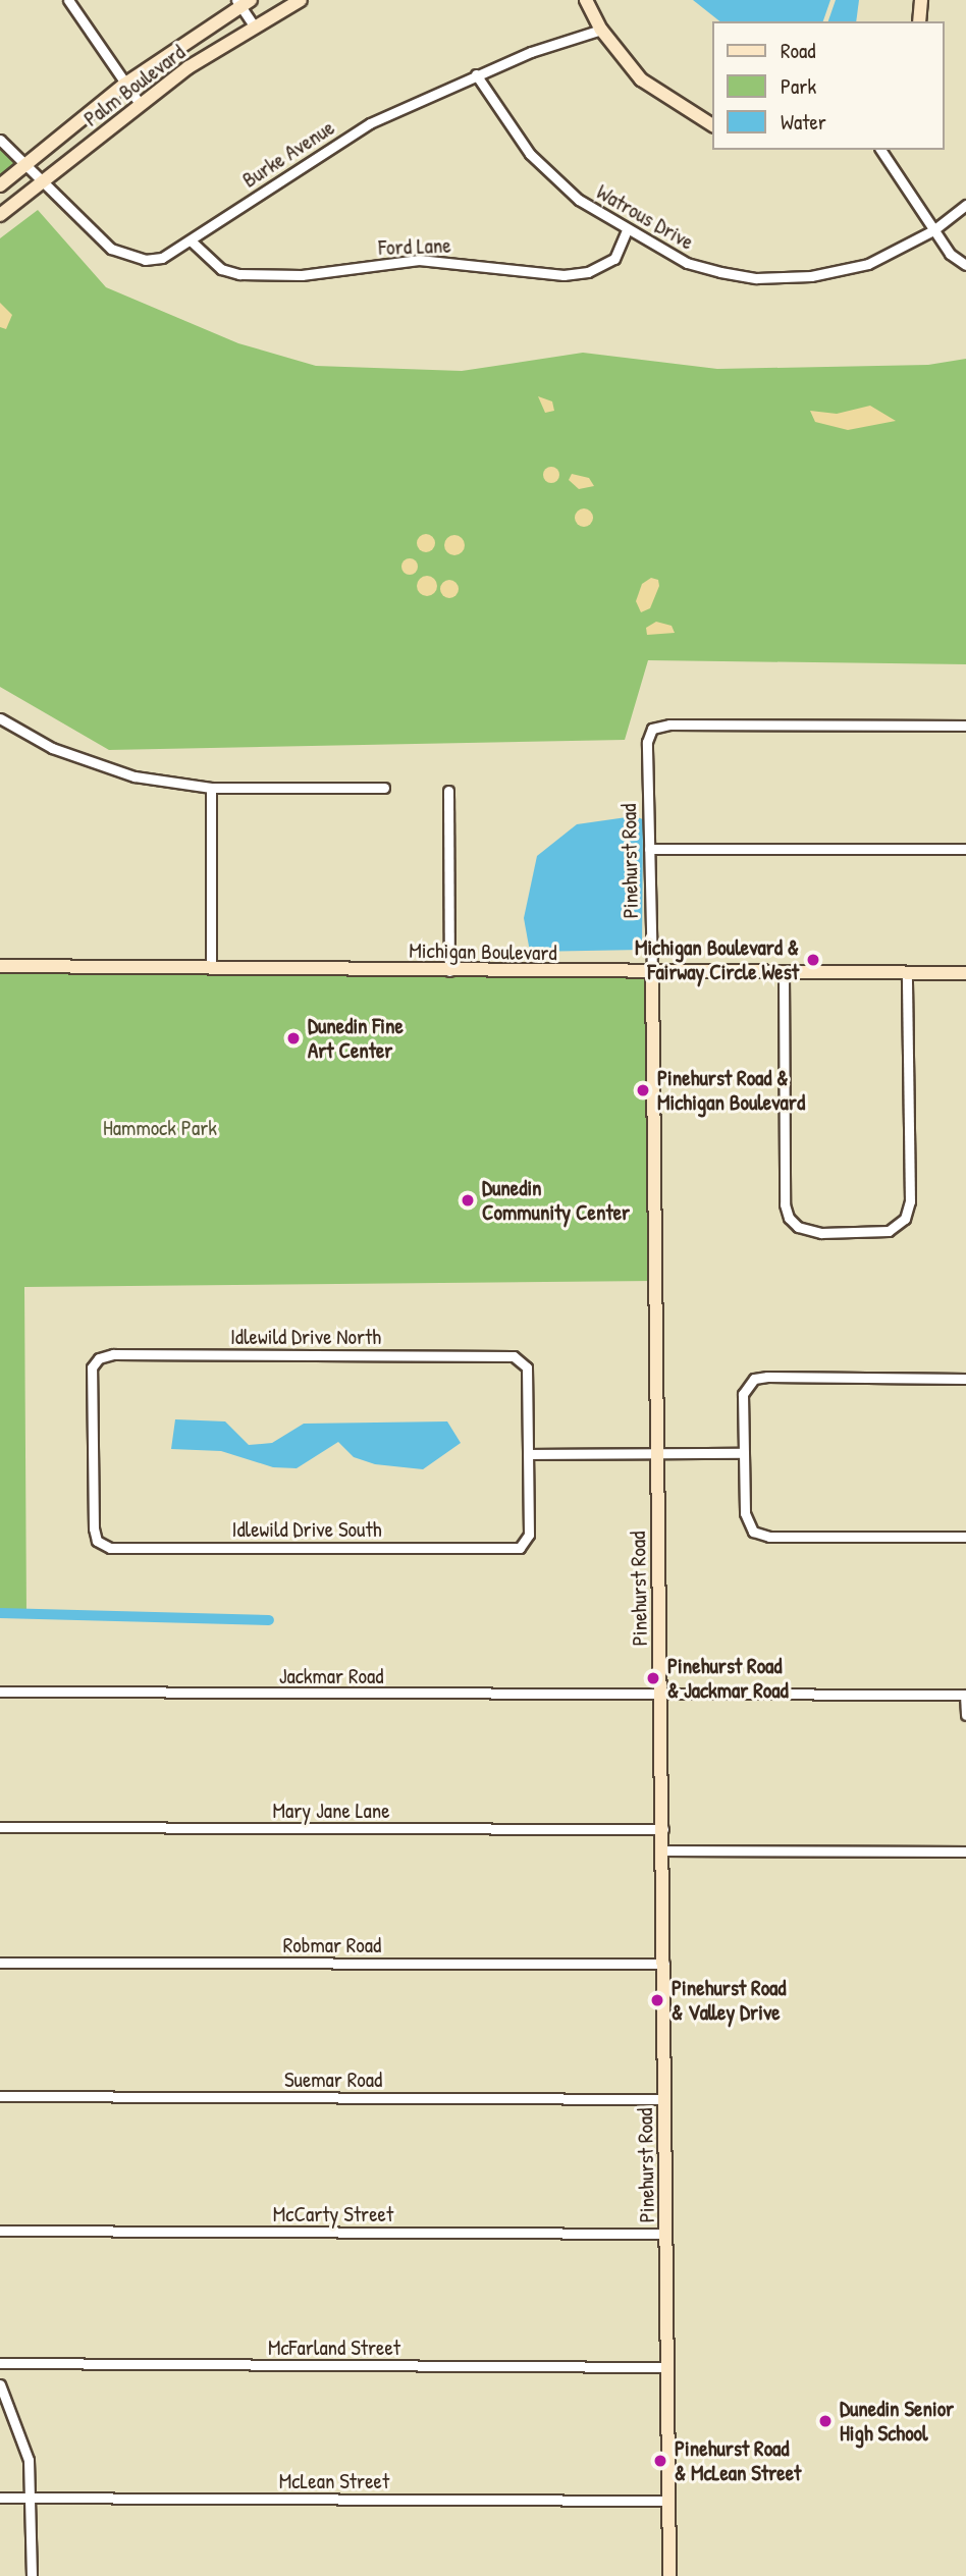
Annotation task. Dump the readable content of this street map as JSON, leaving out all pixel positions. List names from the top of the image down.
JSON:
{
  "streets": {
    "street": [
      "Palm Boulevard",
      "Burke Avenue",
      "Watrous Drive",
      "Ford Lane",
      "Pinehurst Road",
      "Michigan Boulevard",
      "Idlewild Drive North",
      "Idlewild Drive South",
      "Jackmar Road",
      "Mary Jane Lane",
      "Robmar Road",
      "Suemar Road",
      "McCarty Street",
      "McFarland Street",
      "McLean Street"
    ]
  },
  "crossings": [
    ["Palm Boulevard", "Burke Avenue"],
    ["Burke Avenue", "Watrous Drive"],
    ["Burke Avenue", "Ford Lane"],
    ["Watrous Drive", "Ford Lane"],
    ["Pinehurst Road", "Michigan Boulevard"],
    ["Pinehurst Road", "Jackmar Road"],
    ["Pinehurst Road", "Mary Jane Lane"],
    ["Pinehurst Road", "Robmar Road"],
    ["Pinehurst Road", "Suemar Road"],
    ["Pinehurst Road", "McCarty Street"],
    ["Pinehurst Road", "McFarland Street"],
    ["Pinehurst Road", "McLean Street"],
    ["Idlewild Drive North", "Idlewild Drive South"]
  ],
  "parks": ["Hammock Park"],
  "places": [
    "Michigan Boulevard & Fairway Circle West",
    "Dunedin Fine Art Center",
    "Pinehurst Road & Michigan Boulevard",
    "Dunedin Community Center",
    "Pinehurst Road & Jackmar Road",
    "Pinehurst Road & Valley Drive",
    "Dunedin Senior High School",
    "Pinehurst Road & McLean Street"
  ],
  "legend": ["Road", "Park", "Water"]
}
